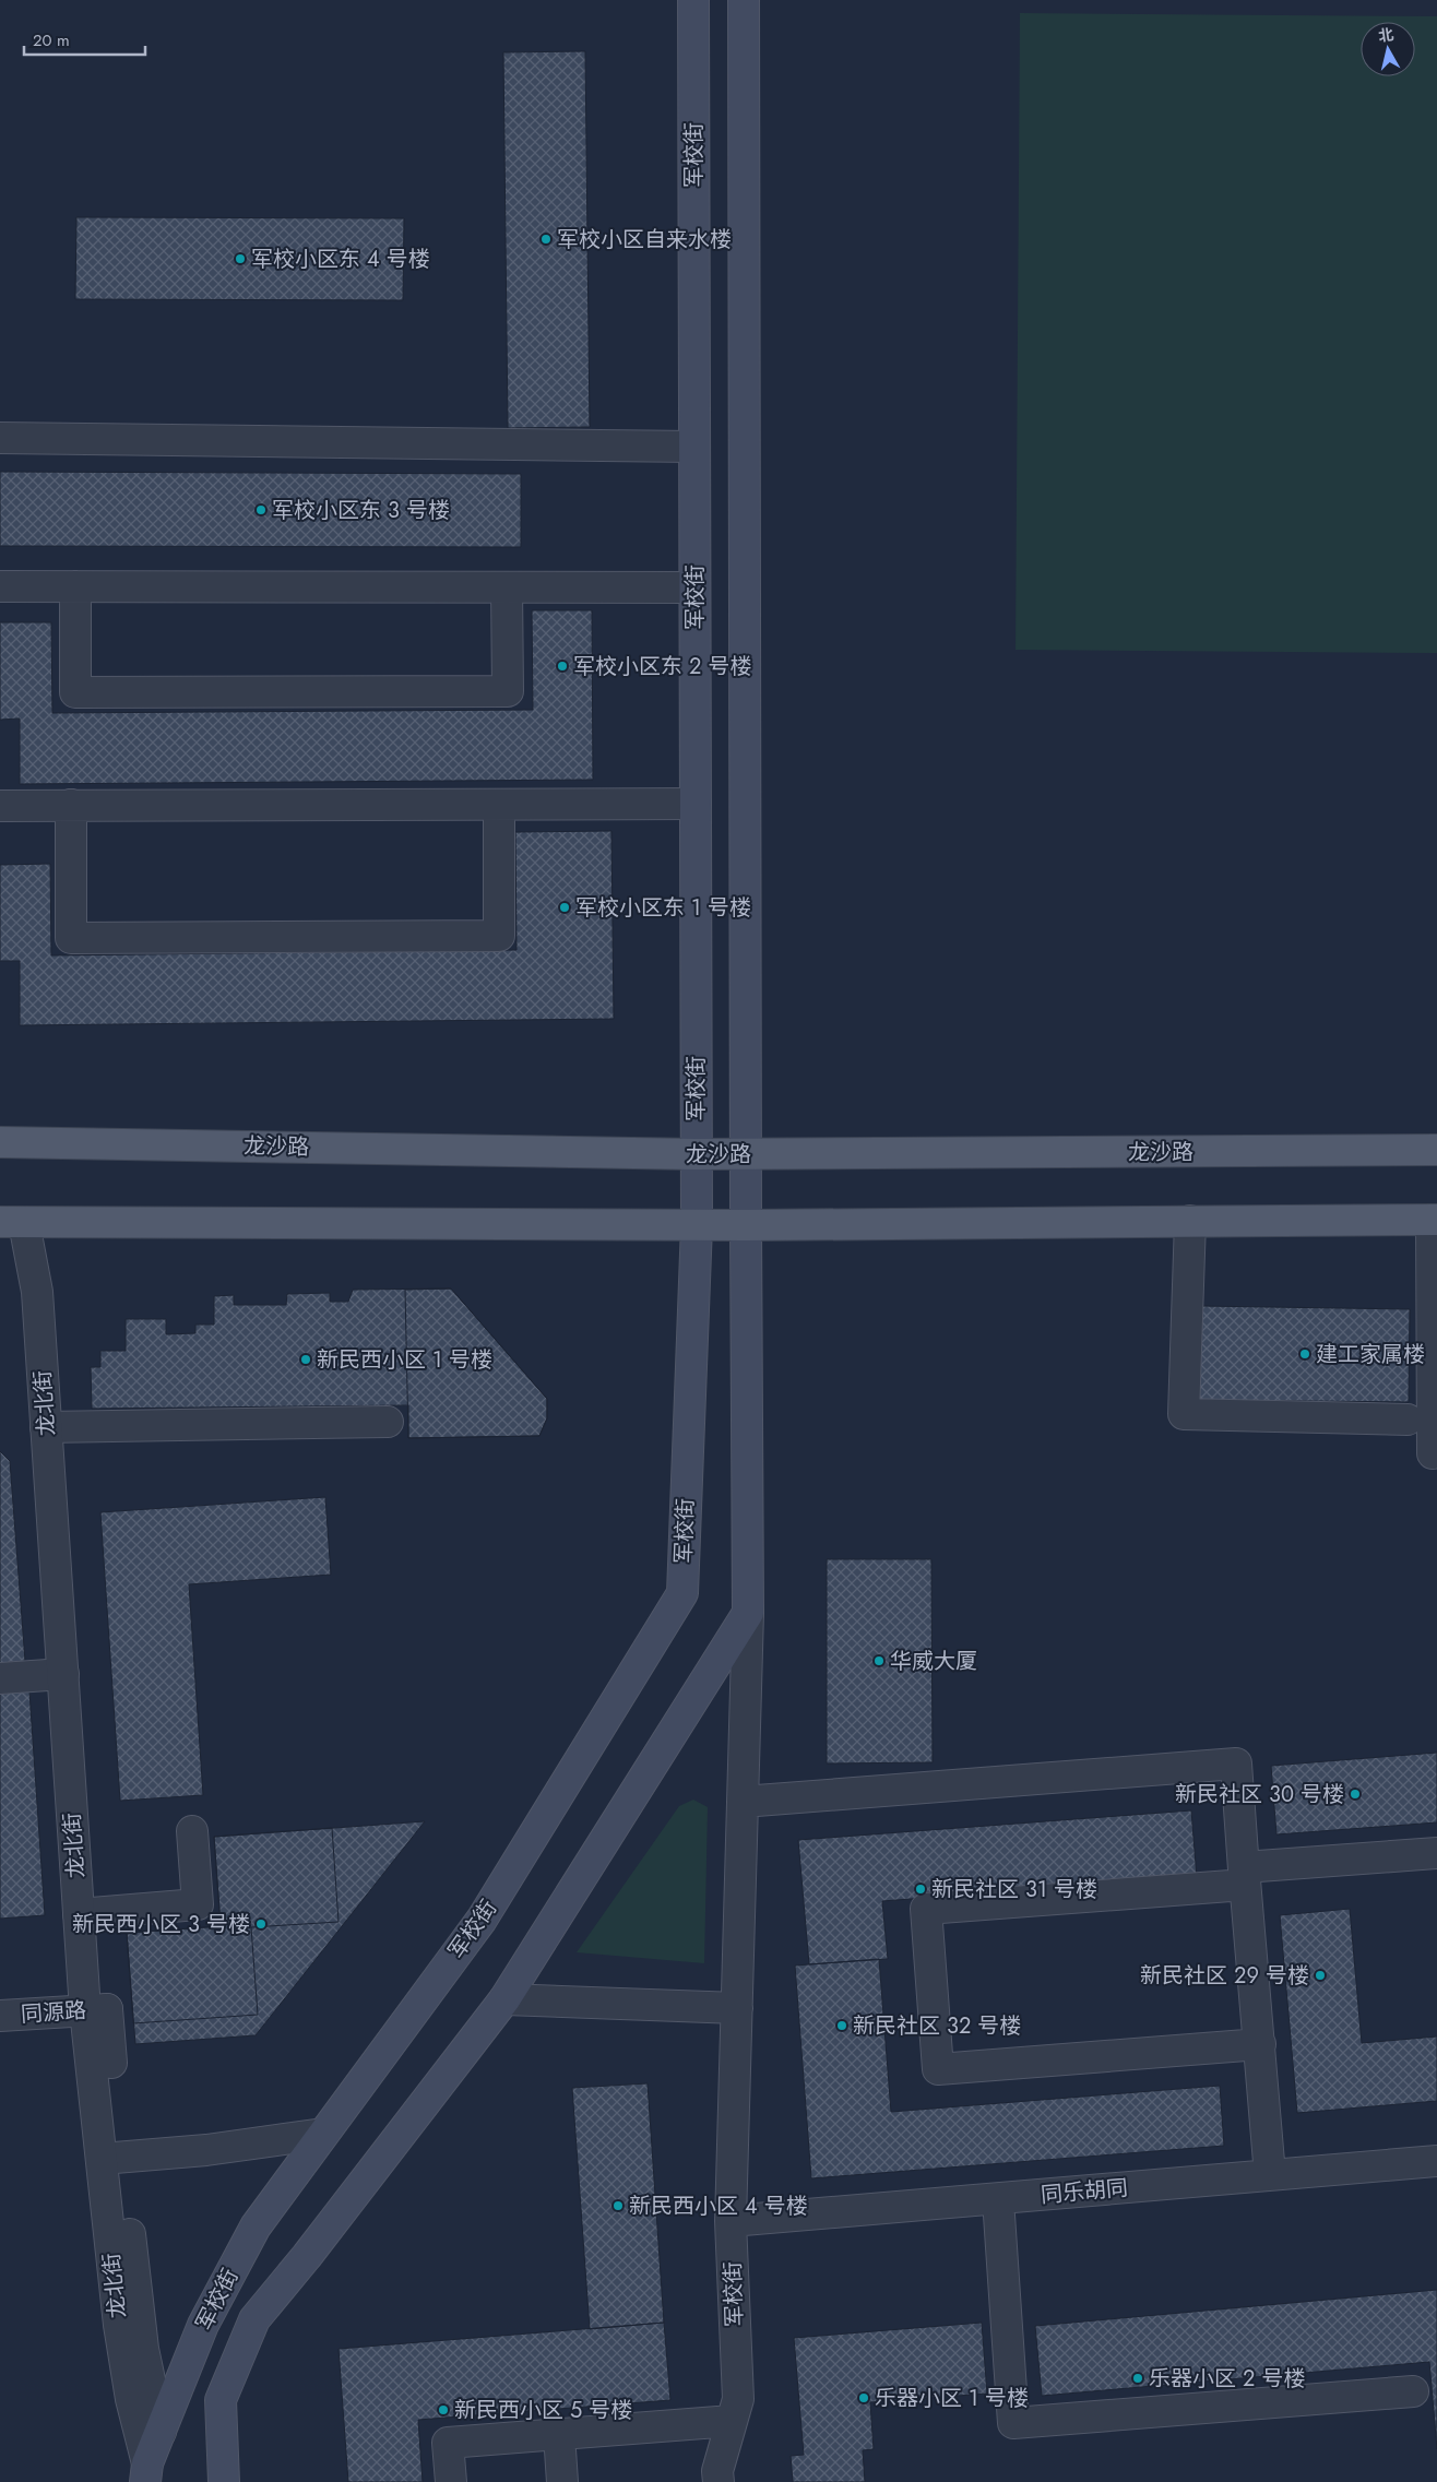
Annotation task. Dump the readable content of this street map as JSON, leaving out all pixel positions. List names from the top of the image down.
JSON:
{
  "streets": {
    "main road": ["军校街", "龙沙路"],
    "street": ["龙北街", "同源路", "同乐胡同"]
  },
  "crossings": [
    ["军校街", "龙沙路"],
    ["军校街", "龙北街"],
    ["军校街", "同乐胡同"],
    ["龙北街", "同源路"]
  ],
  "places": [
    "军校小区自来水楼",
    "军校小区东 4 号楼",
    "军校小区东 3 号楼",
    "军校小区东 2 号楼",
    "军校小区东 1 号楼",
    "建工家属楼",
    "新民西小区 1 号楼",
    "华威大厦",
    "新民社区 30 号楼",
    "新民社区 31 号楼",
    "新民西小区 3 号楼",
    "新民社区 29 号楼",
    "新民社区 32 号楼",
    "新民西小区 4 号楼",
    "乐器小区 2 号楼",
    "乐器小区 1 号楼",
    "新民西小区 5 号楼"
  ],
  "scale_bar": "20 m",
  "north": "top"
}
